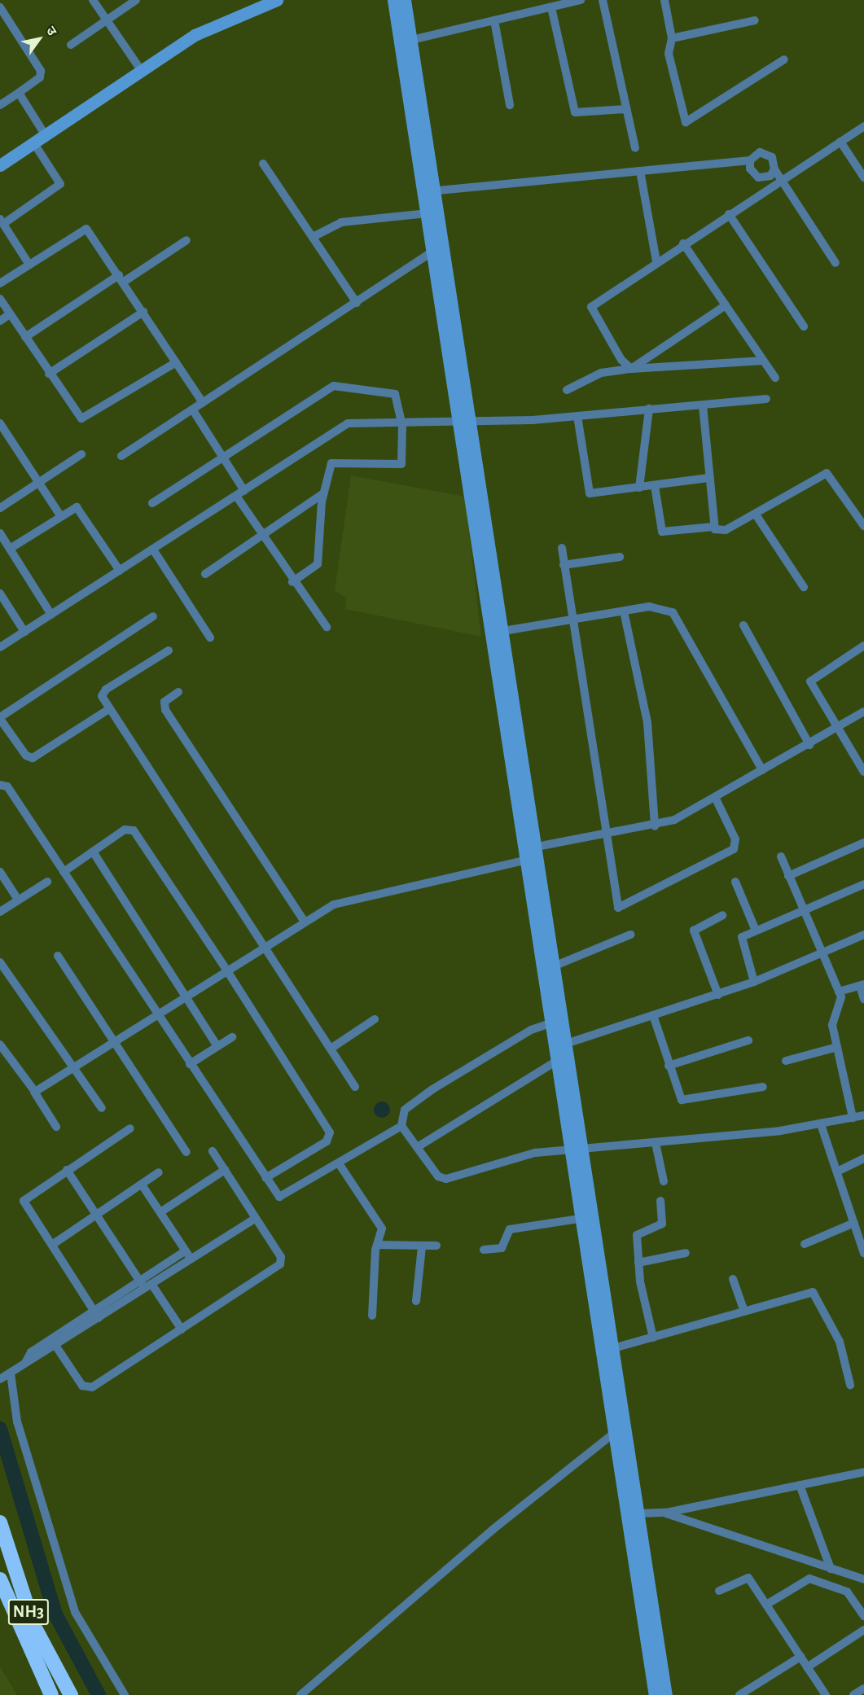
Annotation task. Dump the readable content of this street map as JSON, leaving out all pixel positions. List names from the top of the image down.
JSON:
{
  "streets": {
    "highway": ["NH3"]
  },
  "north": "top right"
}
